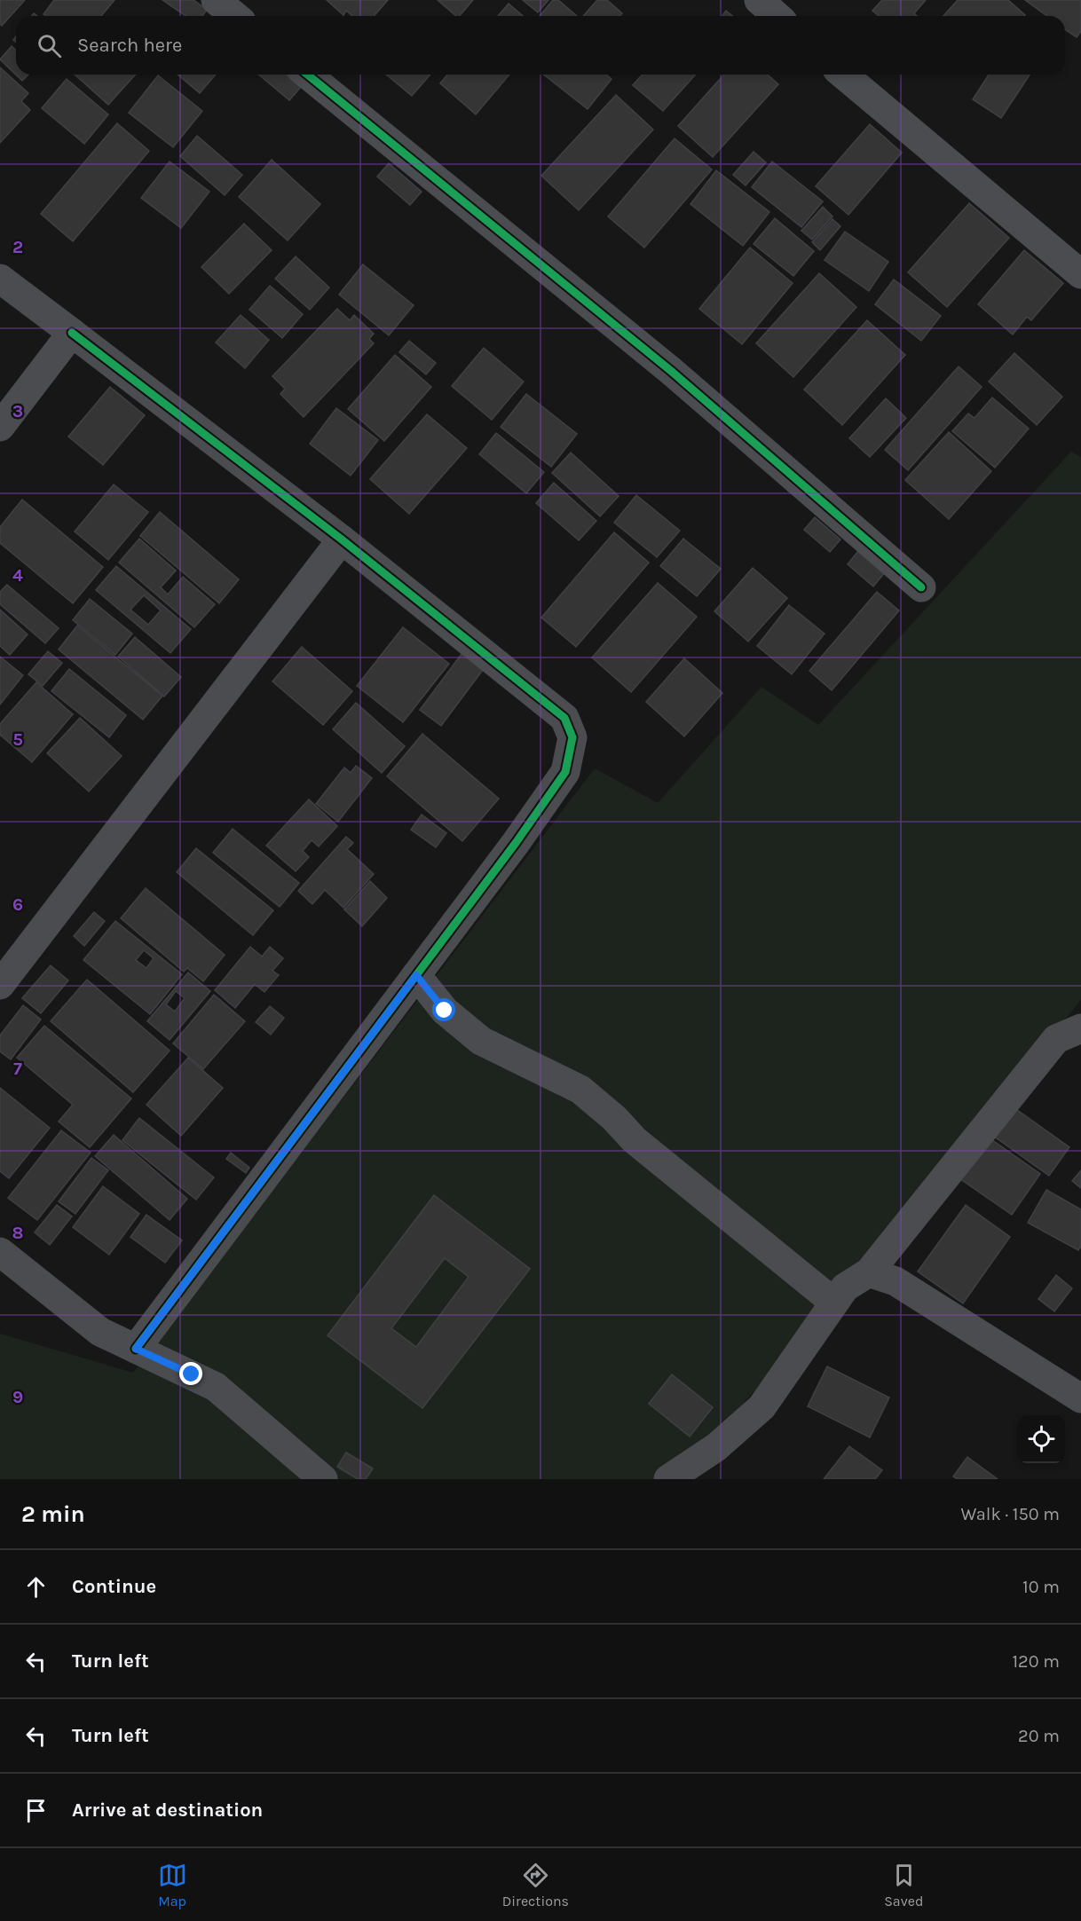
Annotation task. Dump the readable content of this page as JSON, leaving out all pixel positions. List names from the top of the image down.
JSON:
{
  "page": {
    "search": "Search here",
    "heading": ["2 min", "Walk · 150 m"],
    "list": [
      ["Continue", "10 m"],
      ["Turn left", "120 m"],
      ["Turn left", "20 m"],
      "Arrive at destination"
    ],
    "nav": ["Map", "Directions", "Saved"]
  },
  "grid": {
    "rows": [
      "2",
      "3",
      "4",
      "5",
      "6",
      "7",
      "8",
      "9"
    ]
  }
}
